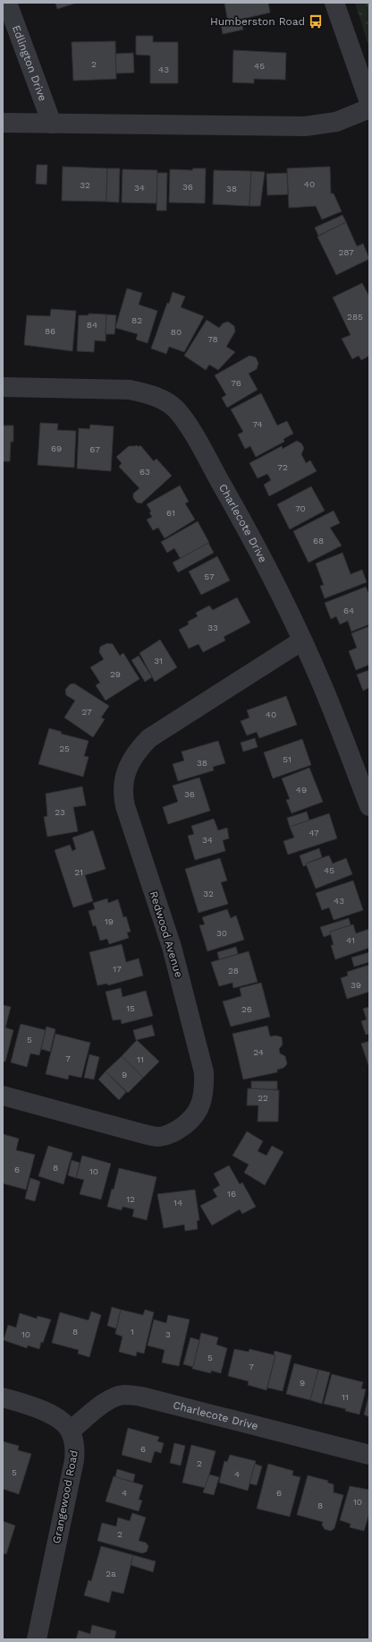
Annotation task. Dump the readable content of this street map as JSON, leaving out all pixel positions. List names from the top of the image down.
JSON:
{
  "streets": {
    "street": [
      "Edlington Drive",
      "Charlecote Drive",
      "Redwood Avenue",
      "Grangewood Road"
    ]
  },
  "crossings": [
    ["Charlecote Drive", "Redwood Avenue"],
    ["Charlecote Drive", "Grangewood Road"]
  ],
  "places": {
    "bus stop": ["Humberston Road"]
  },
  "house_numbers": [
    "2",
    "45",
    "43",
    "40",
    "32",
    "36",
    "34",
    "38",
    "287",
    "285",
    "82",
    "84",
    "86",
    "80",
    "78",
    "76",
    "74",
    "69",
    "67",
    "72",
    "63",
    "70",
    "61",
    "68",
    "57",
    "64",
    "33",
    "31",
    "29",
    "27",
    "40",
    "25",
    "51",
    "38",
    "49",
    "36",
    "23",
    "47",
    "34",
    "45",
    "21",
    "32",
    "43",
    "19",
    "30",
    "41",
    "17",
    "28",
    "39",
    "15",
    "26",
    "5",
    "24",
    "7",
    "11",
    "9",
    "22",
    "8",
    "6",
    "10",
    "16",
    "12",
    "14",
    "8",
    "1",
    "10",
    "3",
    "5",
    "7",
    "9",
    "11",
    "6",
    "2",
    "5",
    "4",
    "4",
    "6",
    "10",
    "8",
    "2",
    "2a"
  ]
}
